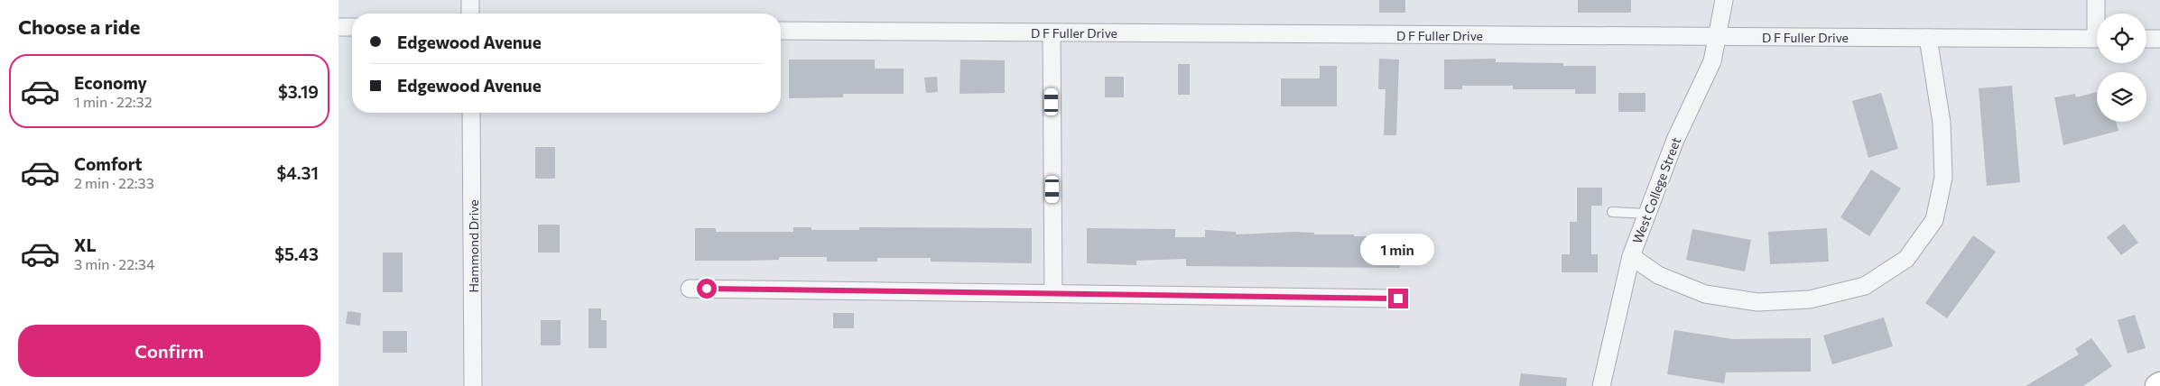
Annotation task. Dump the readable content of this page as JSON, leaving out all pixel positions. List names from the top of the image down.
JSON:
{
  "streets": {
    "street": ["D F Fuller Drive", "West College Street", "Hammond Drive"]
  },
  "crossings": [
    ["D F Fuller Drive", "West College Street"]
  ],
  "page": {
    "heading": "Choose a ride",
    "banner": ["Edgewood Avenue", "Edgewood Avenue"],
    "list": [
      {
        "name": "Economy",
        "note": "1 min · 22:32",
        "value": "$3.19"
      },
      {
        "name": "Comfort",
        "note": "2 min · 22:33",
        "value": "$4.31"
      },
      {
        "name": "XL",
        "note": "3 min · 22:34",
        "value": "$5.43"
      }
    ],
    "bubble": "1 min",
    "buttons": "Confirm"
  }
}
